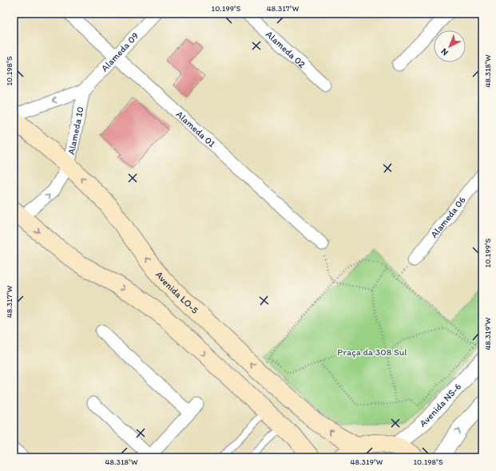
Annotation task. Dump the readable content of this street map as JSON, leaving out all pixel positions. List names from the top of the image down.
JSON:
{
  "streets": {
    "main road": ["Avenida LO-5"],
    "street": [
      "Alameda 02",
      "Alameda 09",
      "Alameda 01",
      "Alameda 10",
      "Alameda 06",
      "Avenida NS-6"
    ]
  },
  "crossings": [
    ["Alameda 09", "Alameda 01"],
    ["Alameda 09", "Alameda 10"],
    ["Alameda 10", "Avenida LO-5"]
  ],
  "parks": ["Praça da 308 Sul"],
  "north": "bottom left",
  "coordinates": [
    "10.199°S",
    "48.317°W",
    "48.318°W",
    "10.198°S",
    "48.319°W"
  ]
}
